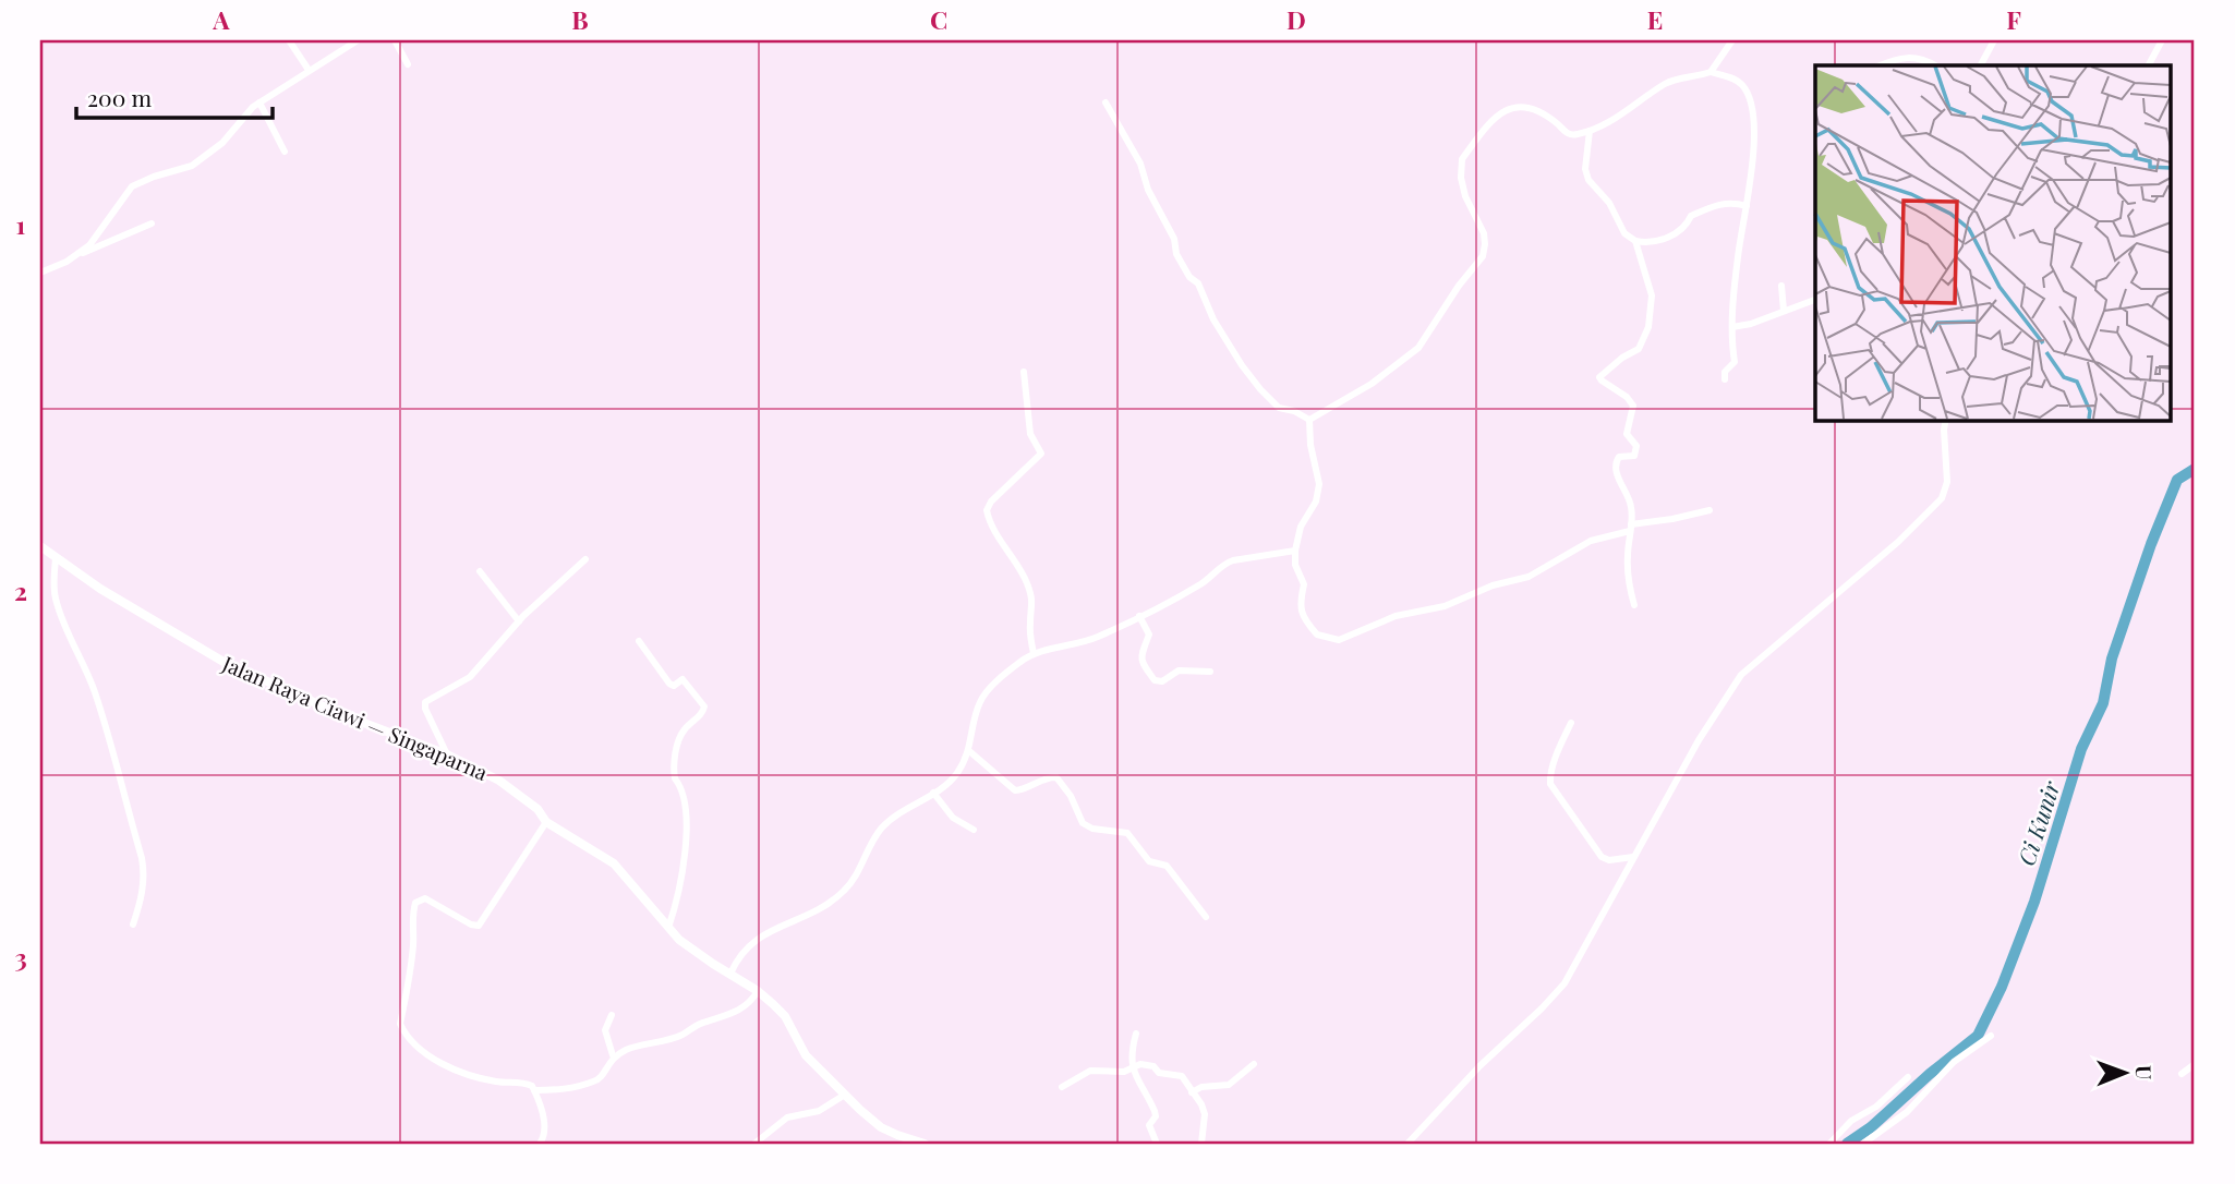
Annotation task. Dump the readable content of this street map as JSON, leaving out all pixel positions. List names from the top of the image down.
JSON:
{
  "streets": {
    "main road": ["Jalan Raya Ciawi — Singaparna"]
  },
  "water": ["Ci Kunir"],
  "scale_bar": "200 m",
  "north": "right",
  "grid": {
    "columns": [
      "A",
      "B",
      "C",
      "D",
      "E",
      "F"
    ],
    "rows": ["1", "2", "3"]
  }
}
